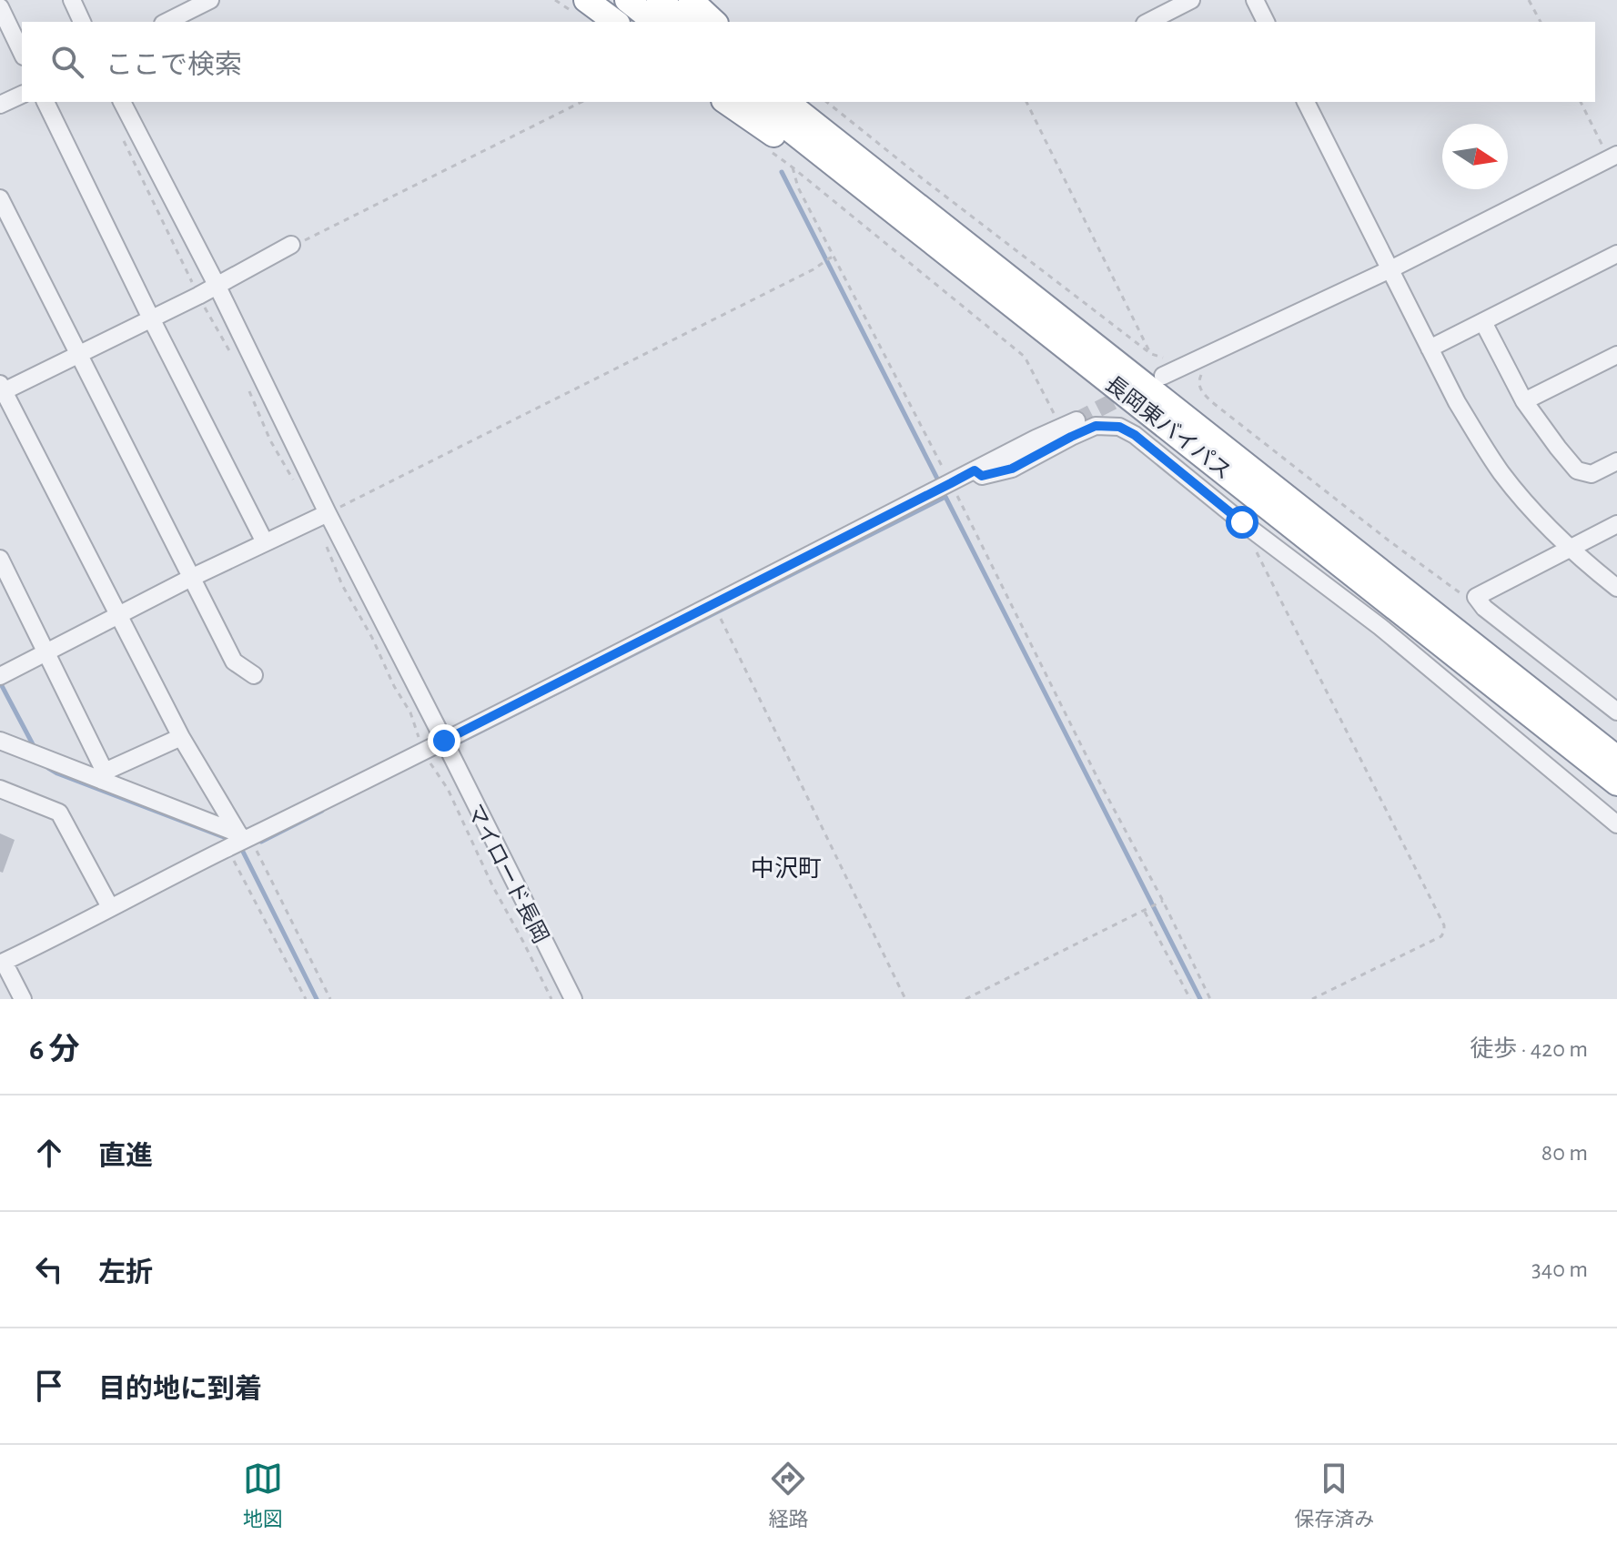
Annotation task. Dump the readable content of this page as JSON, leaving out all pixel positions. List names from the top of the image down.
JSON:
{
  "streets": {
    "highway": ["長岡東バイパス"],
    "path": ["マイロード長岡"]
  },
  "districts": ["中沢町"],
  "north": "right",
  "page": {
    "search": "ここで検索",
    "heading": ["6 分", "徒歩 · 420 m"],
    "list": [
      ["直進", "80 m"],
      ["左折", "340 m"],
      "目的地に到着"
    ],
    "nav": ["地図", "経路", "保存済み"]
  }
}
